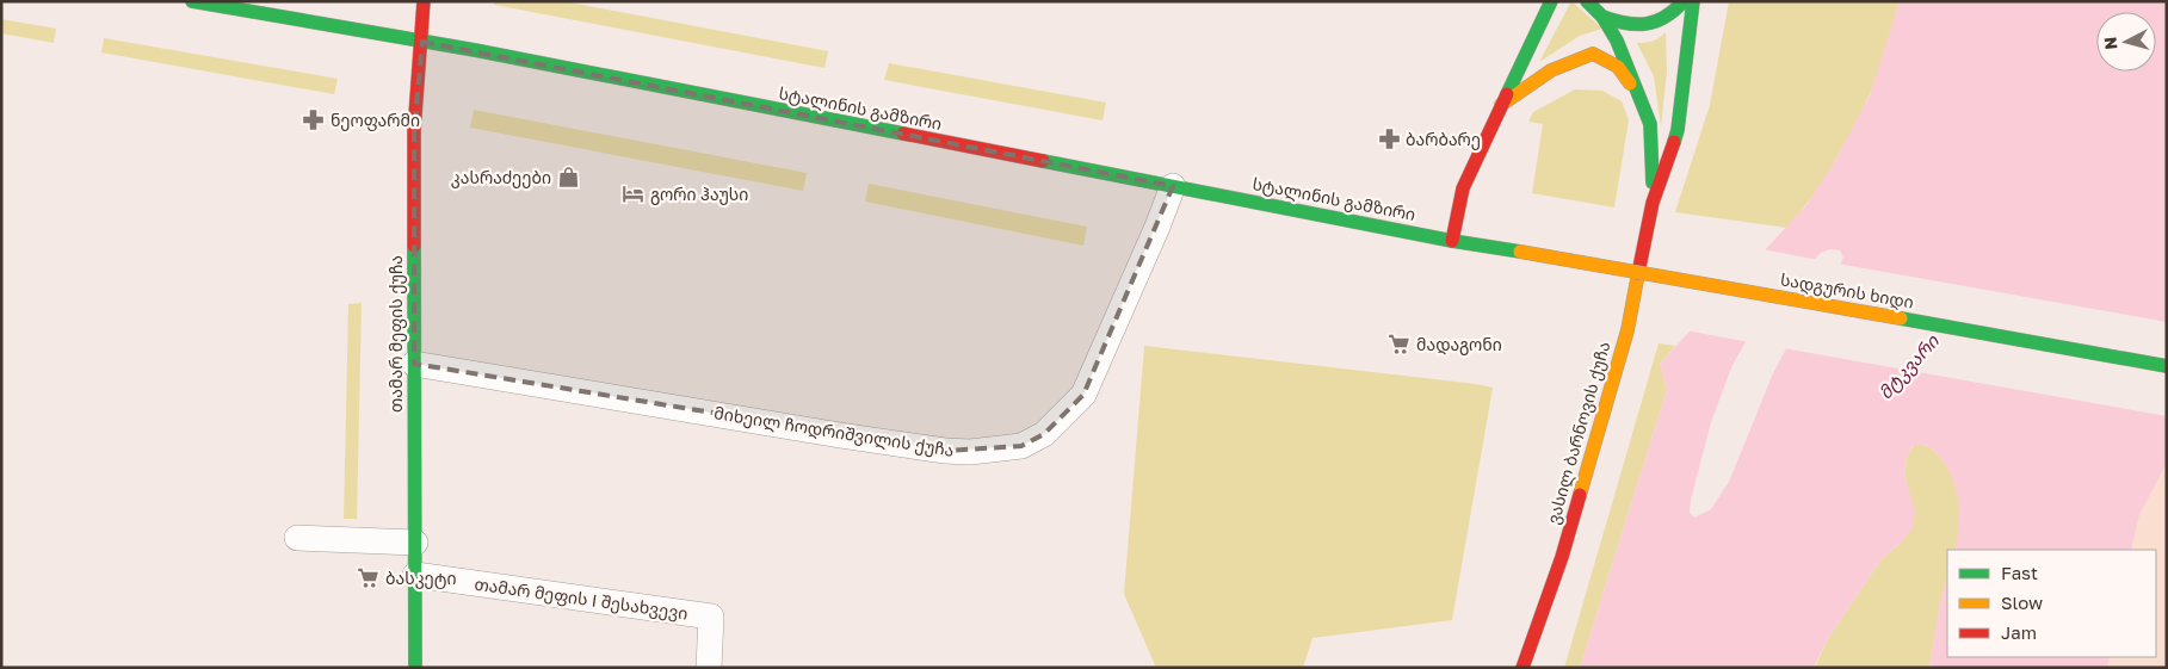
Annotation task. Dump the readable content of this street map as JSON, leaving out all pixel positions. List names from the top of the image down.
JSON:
{
  "streets": {
    "street": [
      "სტალინის გამზირი",
      "სადგურის ხიდი",
      "თამარ მეფის ქუჩა",
      "მიხეილ ჩოდრიშვილის ქუჩა",
      "ვასილ ბარნოვის ქუჩა",
      "თამარ მეფის I შესახვევი"
    ]
  },
  "crossings": [
    ["სტალინის გამზირი", "სადგურის ხიდი"],
    ["სტალინის გამზირი", "თამარ მეფის ქუჩა"],
    ["სტალინის გამზირი", "მიხეილ ჩოდრიშვილის ქუჩა"],
    ["თამარ მეფის ქუჩა", "მიხეილ ჩოდრიშვილის ქუჩა"],
    ["თამარ მეფის ქუჩა", "თამარ მეფის I შესახვევი"]
  ],
  "water": ["მტკვარი"],
  "places": {
    "pharmacy": ["ნეოფარმი", "ბარბარე"],
    "shop": ["კასრაძეები"],
    "hotel": ["გორი ჰაუსი"],
    "supermarket": ["მადაგონი", "ბასკეტი"]
  },
  "legend": ["Fast", "Slow", "Jam"],
  "north": "left"
}
